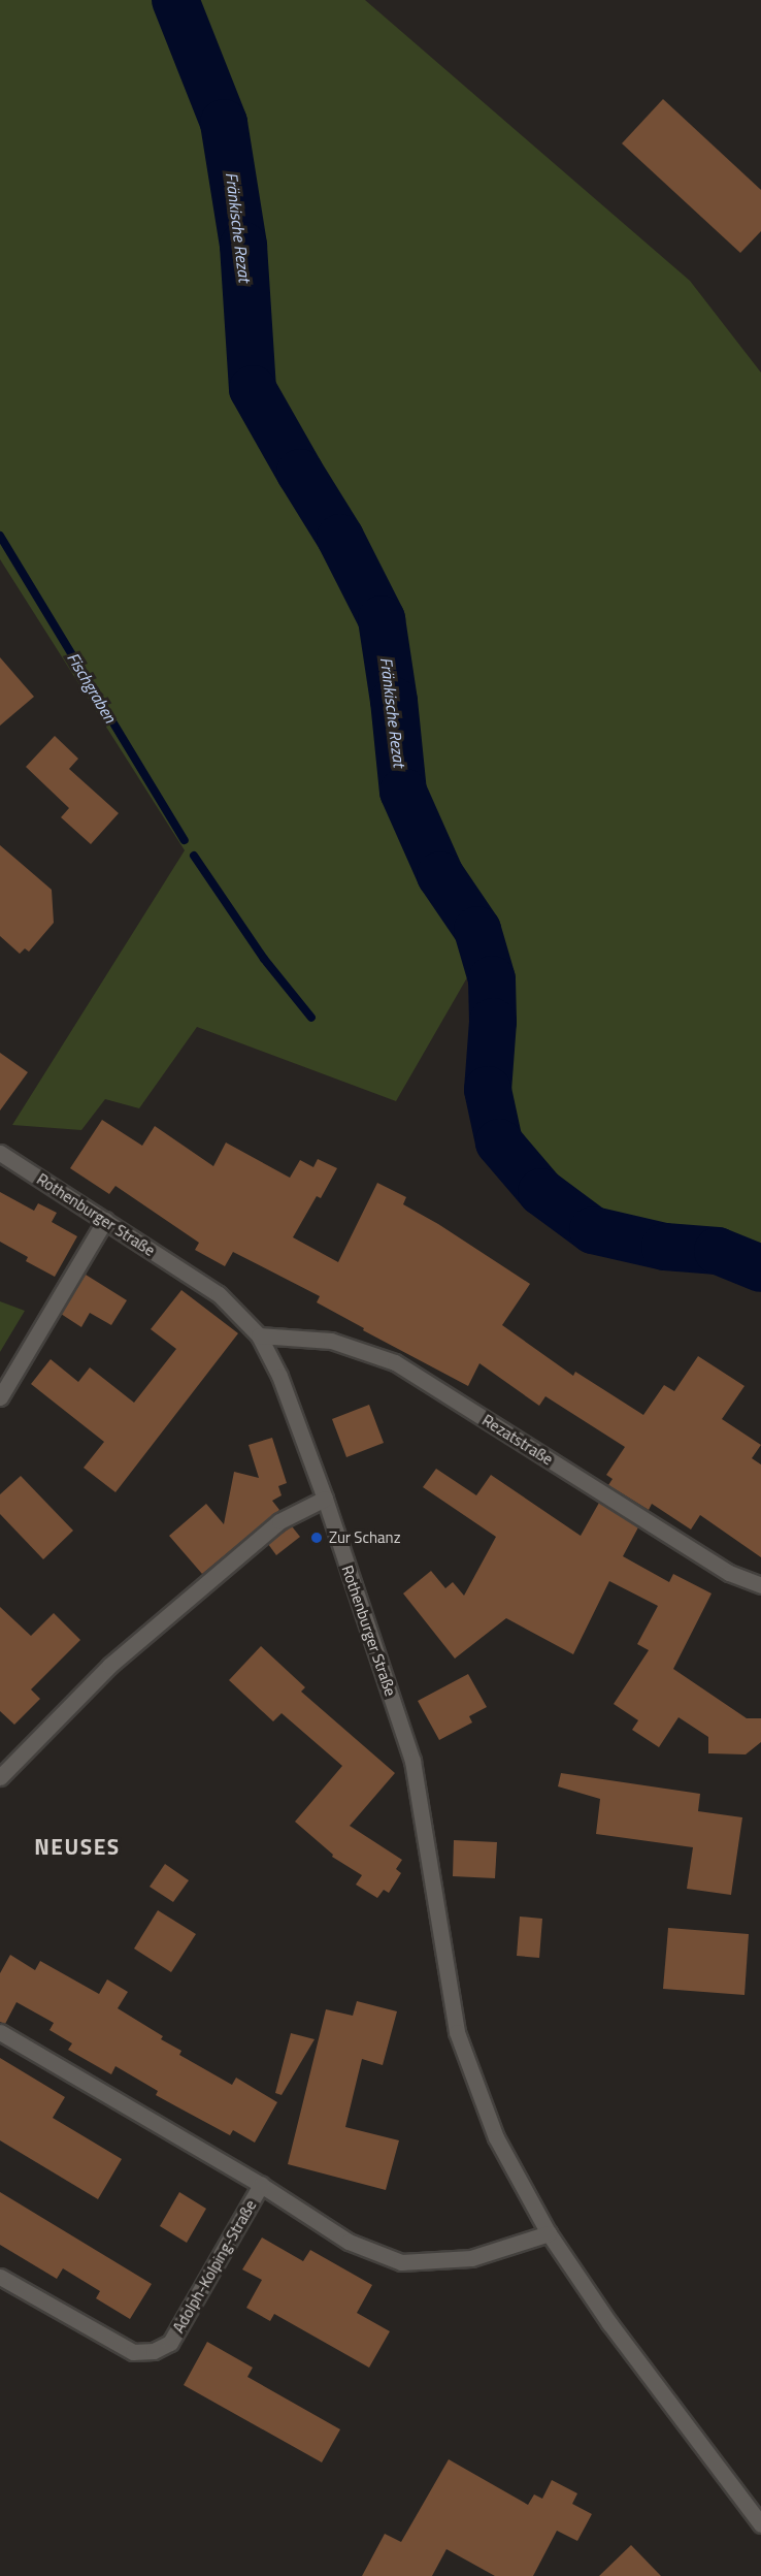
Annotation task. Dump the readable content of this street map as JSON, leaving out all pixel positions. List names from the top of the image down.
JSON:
{
  "streets": {
    "street": ["Rothenburger Straße", "Rezatstraße", "Adolph-Kolping-Straße"]
  },
  "crossings": [
    ["Rothenburger Straße", "Rezatstraße"],
    ["Rothenburger Straße", "Adolph-Kolping-Straße"]
  ],
  "districts": ["NEUSES"],
  "water": ["Fränkische Rezat", "Fischgraben"],
  "places": ["Zur Schanz"]
}
